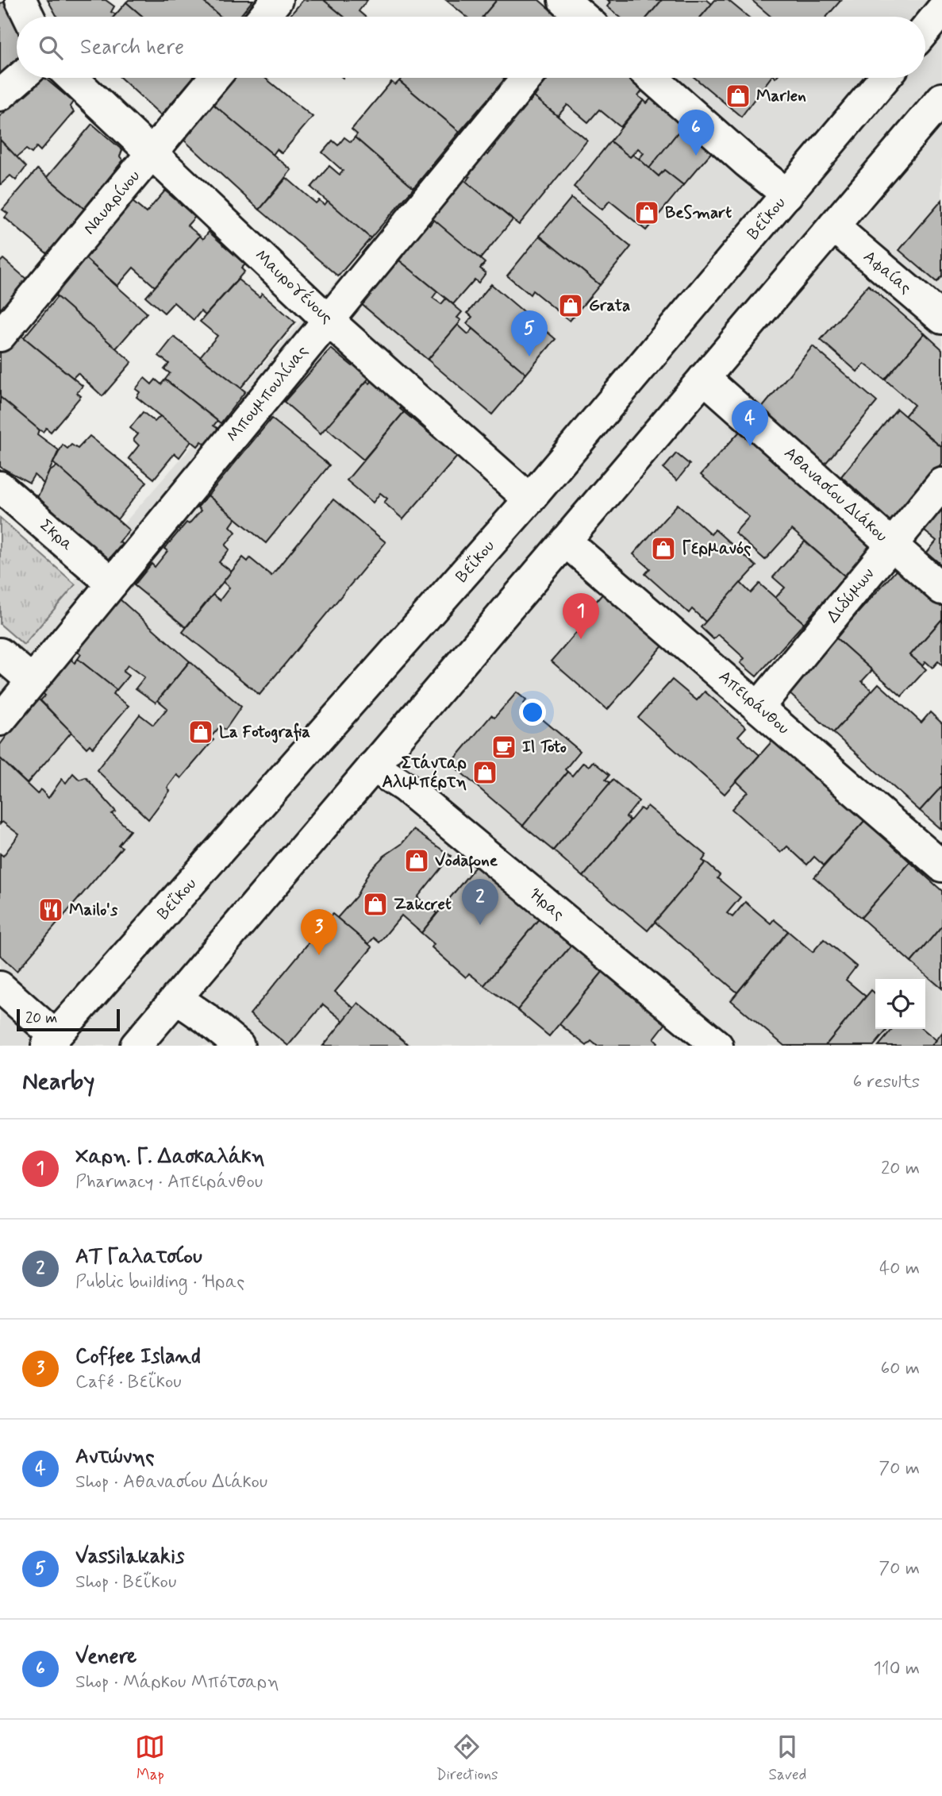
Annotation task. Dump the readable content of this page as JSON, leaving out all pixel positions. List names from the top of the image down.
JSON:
{
  "streets": {
    "street": [
      "Ναυαρίνου",
      "Βεΐκου",
      "Αφαίας",
      "Μαυρογένους",
      "Μπουμπουλίνας",
      "Αθανασίου Διάκου",
      "Σκρα",
      "Διδύμων",
      "Απειράνθου",
      "Ήρας"
    ]
  },
  "crossings": [
    ["Ναυαρίνου", "Μαυρογένους"],
    ["Βεΐκου", "Μαυρογένους"],
    ["Μαυρογένους", "Μπουμπουλίνας"],
    ["Μπουμπουλίνας", "Σκρα"],
    ["Αθανασίου Διάκου", "Διδύμων"],
    ["Διδύμων", "Απειράνθου"]
  ],
  "places": {
    "shop": [
      "Marlen",
      "BeSmart",
      "Grata",
      "Γερμανός",
      "La Fotografia",
      "Στάνταρ Αλιμπέρτη",
      "Vodafone",
      "Zakcret"
    ],
    "cafe": ["Il Toto"],
    "restaurant": ["Mailo's"]
  },
  "scale_bar": "20 m",
  "page": {
    "search": "Search here",
    "pins": [
      "6",
      "5",
      "4",
      "1",
      "2",
      "3"
    ],
    "scale": "20 m",
    "heading": ["Nearby", "6 results"],
    "list": [
      {
        "mark": "1",
        "name": "Χαρη. Γ. Δασκαλάκη",
        "note": "Pharmacy · Απειράνθου",
        "value": "20 m"
      },
      {
        "mark": "2",
        "name": "ΑΤ Γαλατσίου",
        "note": "Public building · Ήρας",
        "value": "40 m"
      },
      {
        "mark": "3",
        "name": "Coffee Island",
        "note": "Café · Βεΐκου",
        "value": "60 m"
      },
      {
        "mark": "4",
        "name": "Αντώνης",
        "note": "Shop · Αθανασίου Διάκου",
        "value": "70 m"
      },
      {
        "mark": "5",
        "name": "Vassilakakis",
        "note": "Shop · Βεΐκου",
        "value": "70 m"
      },
      {
        "mark": "6",
        "name": "Venere",
        "note": "Shop · Μάρκου Μπότσαρη",
        "value": "110 m"
      }
    ],
    "nav": ["Map", "Directions", "Saved"]
  }
}
